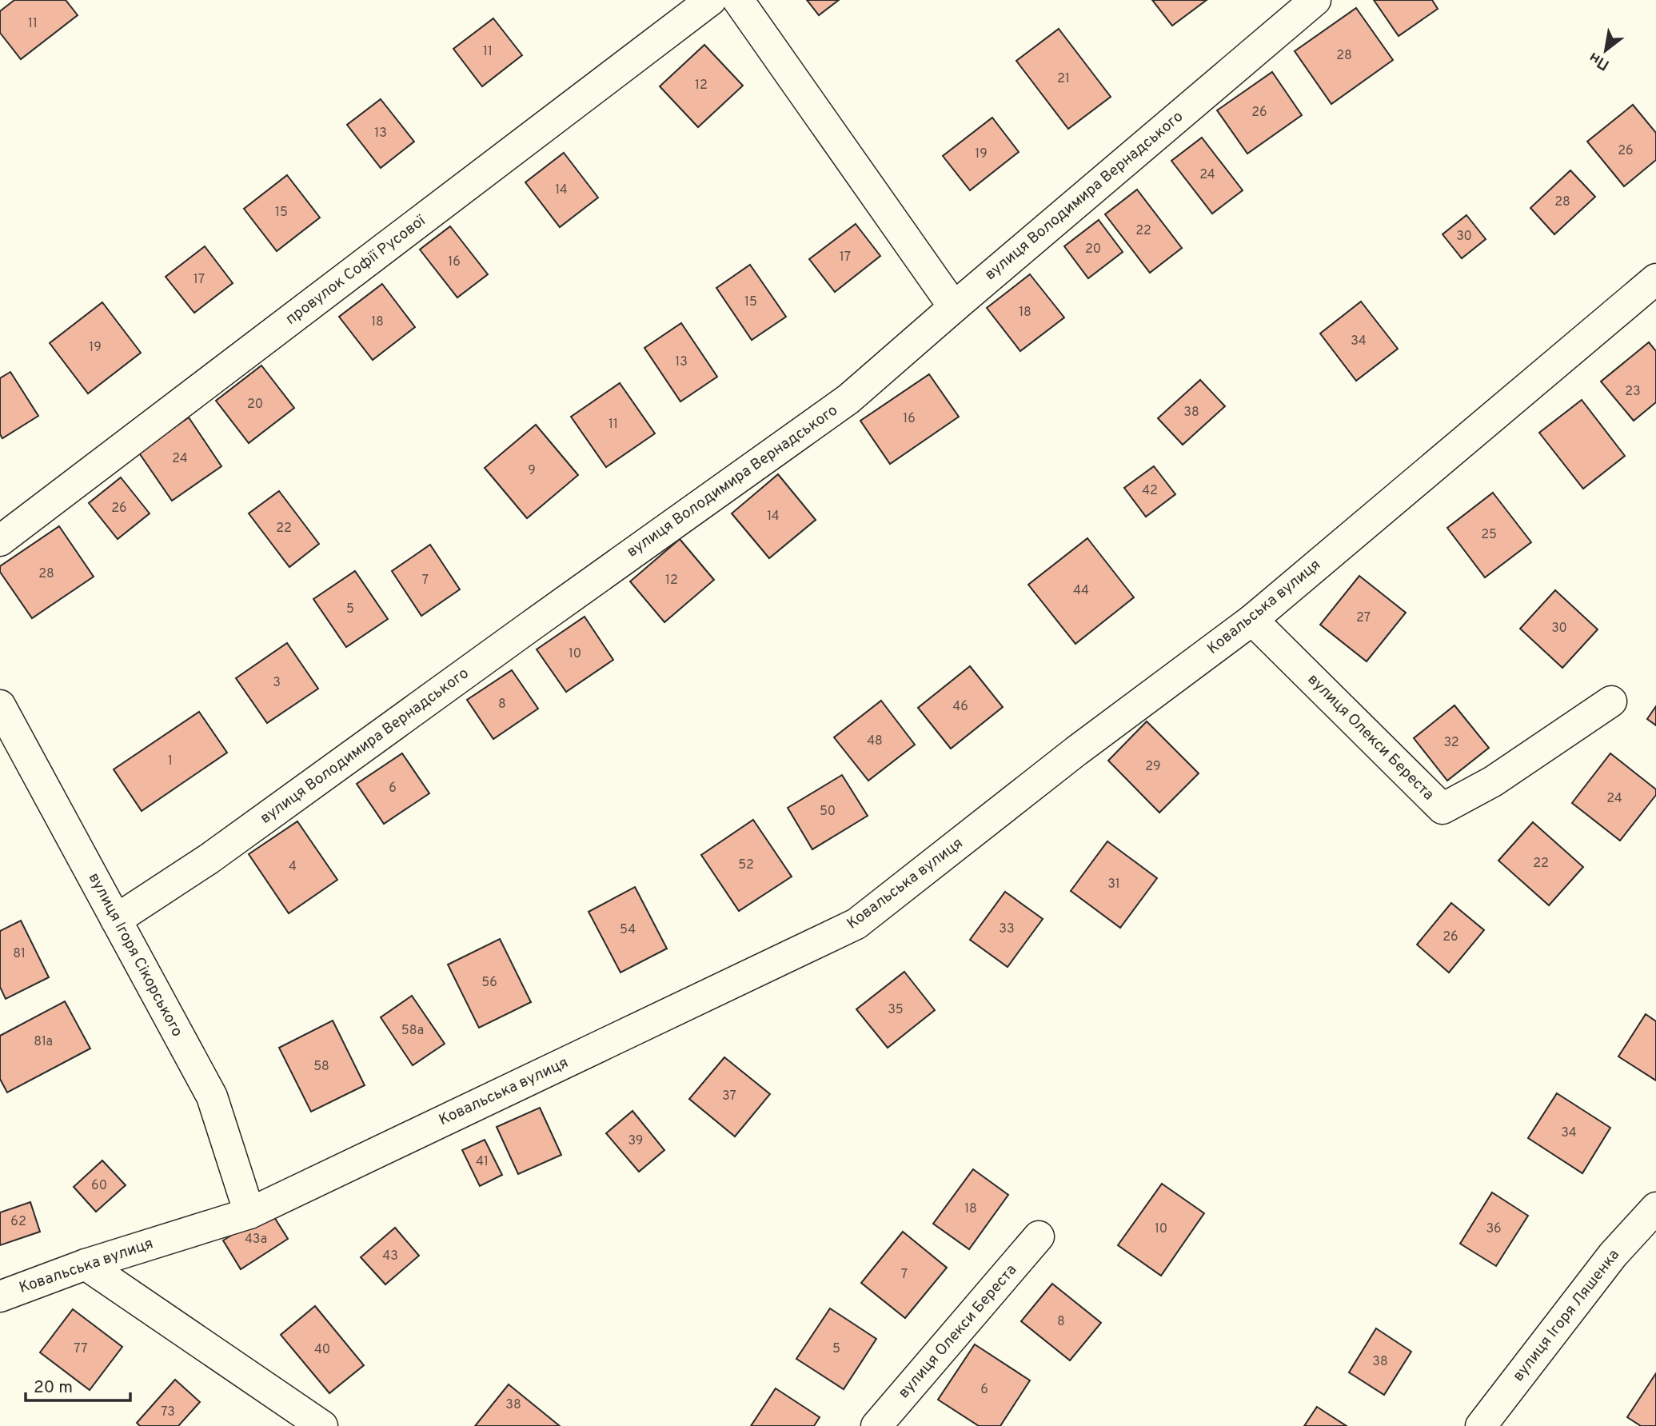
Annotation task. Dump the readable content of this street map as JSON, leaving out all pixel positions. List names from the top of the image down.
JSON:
{
  "streets": {
    "street": [
      "вулиця Володимира Вернадського",
      "провулок Софії Русової",
      "Ковальська вулиця",
      "вулиця Олекси Береста",
      "вулиця Ігоря Сікорського",
      "вулиця Ігоря Ляшенка"
    ]
  },
  "crossings": [
    ["вулиця Володимира Вернадського", "вулиця Ігоря Сікорського"],
    ["Ковальська вулиця", "вулиця Олекси Береста"],
    ["Ковальська вулиця", "вулиця Ігоря Сікорського"]
  ],
  "house_numbers": [
    "11",
    "11",
    "28",
    "21",
    "12",
    "26",
    "13",
    "26",
    "19",
    "24",
    "14",
    "28",
    "15",
    "22",
    "30",
    "20",
    "17",
    "16",
    "17",
    "15",
    "18",
    "18",
    "34",
    "19",
    "13",
    "23",
    "20",
    "38",
    "16",
    "11",
    "24",
    "9",
    "42",
    "26",
    "14",
    "22",
    "25",
    "28",
    "7",
    "12",
    "44",
    "5",
    "27",
    "30",
    "10",
    "3",
    "8",
    "46",
    "48",
    "32",
    "1",
    "29",
    "6",
    "24",
    "50",
    "22",
    "52",
    "4",
    "31",
    "33",
    "54",
    "26",
    "81",
    "56",
    "35",
    "58а",
    "81а",
    "58",
    "37",
    "34",
    "39",
    "41",
    "60",
    "18",
    "62",
    "10",
    "36",
    "43а",
    "43",
    "7",
    "8",
    "77",
    "5",
    "40",
    "38",
    "6",
    "38",
    "73"
  ],
  "scale_bar": "20 m",
  "north": "bottom left"
}
